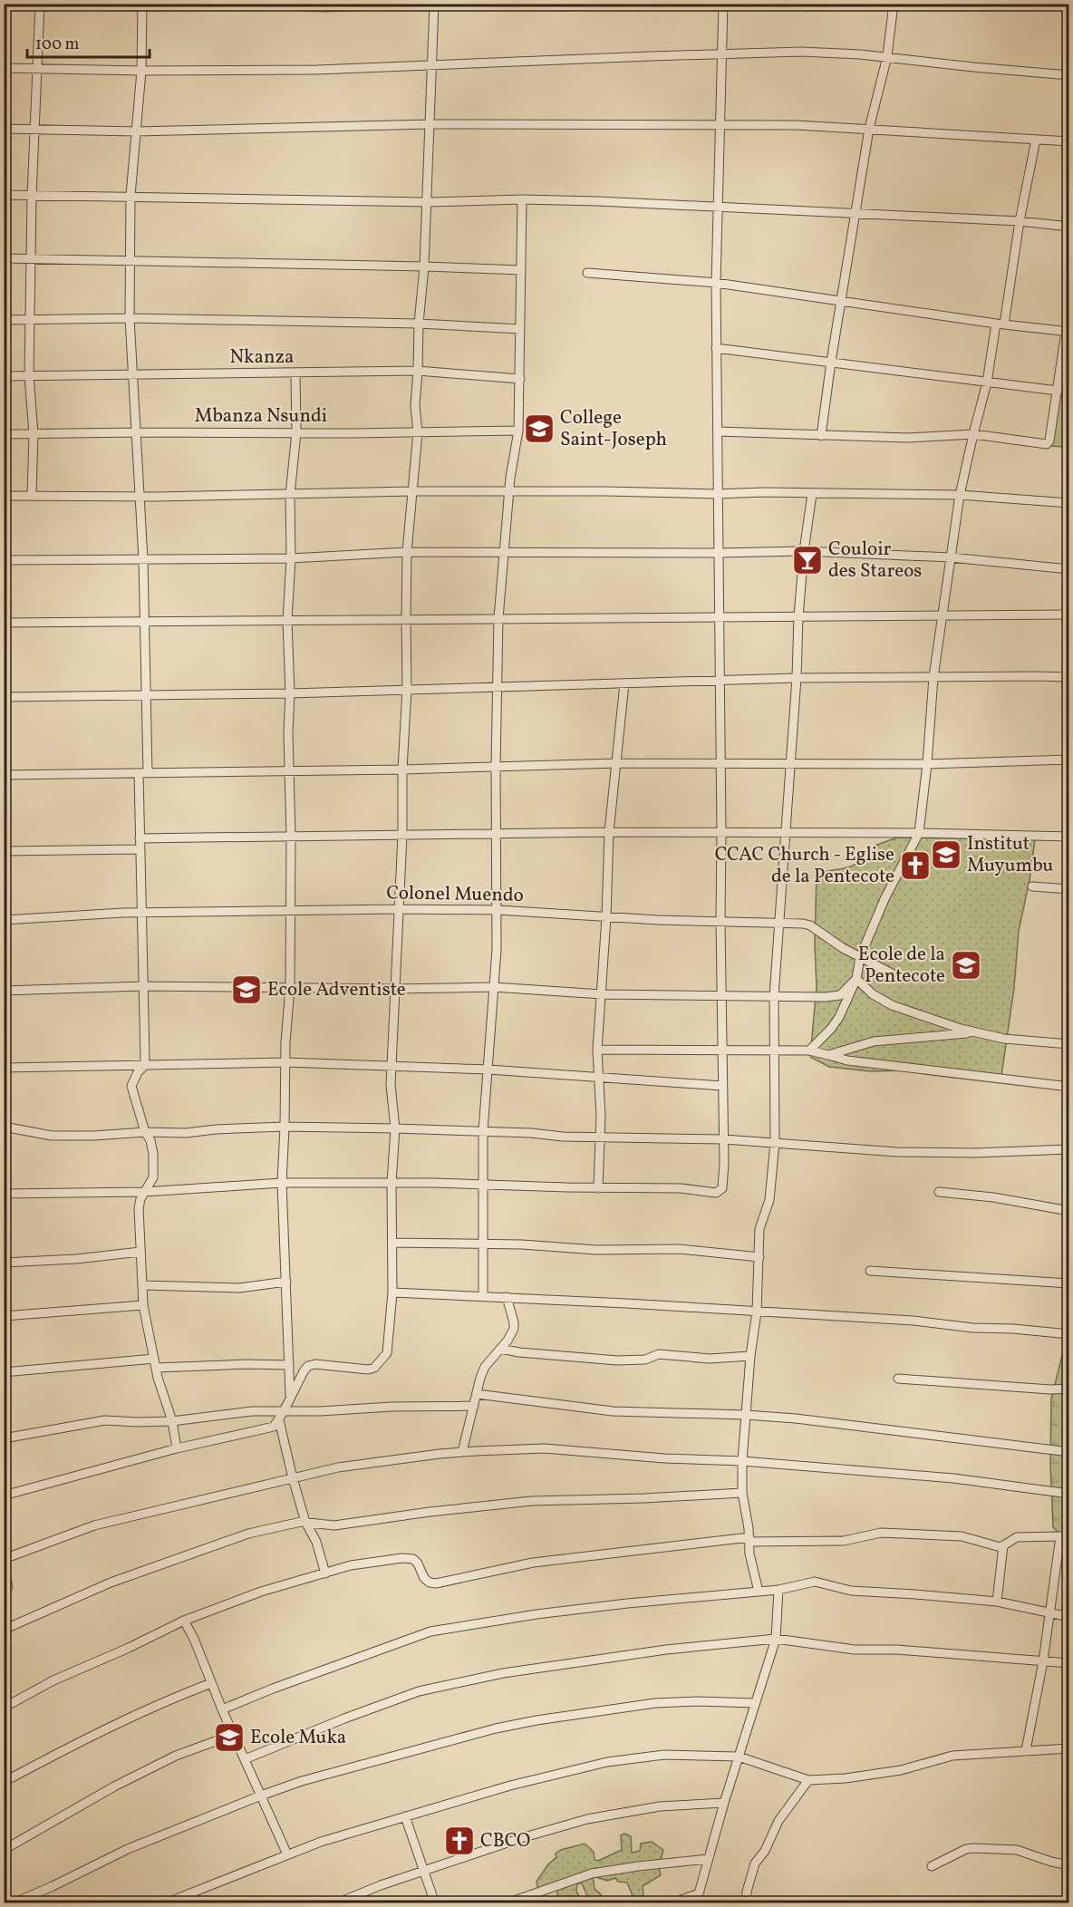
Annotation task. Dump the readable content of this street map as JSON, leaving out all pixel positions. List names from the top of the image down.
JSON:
{
  "streets": {
    "street": ["Nkanza", "Mbanza Nsundi", "Colonel Muendo"]
  },
  "places": {
    "school or university": [
      "College Saint-Joseph",
      "Institut Muyumbu",
      "Ecole de la Pentecote",
      "Ecole Adventiste",
      "Ecole Muka"
    ],
    "bar": ["Couloir des Stareos"],
    "church": ["CCAC Church - Eglise de la Pentecote", "CBCO"]
  },
  "scale_bar": "100 m"
}
